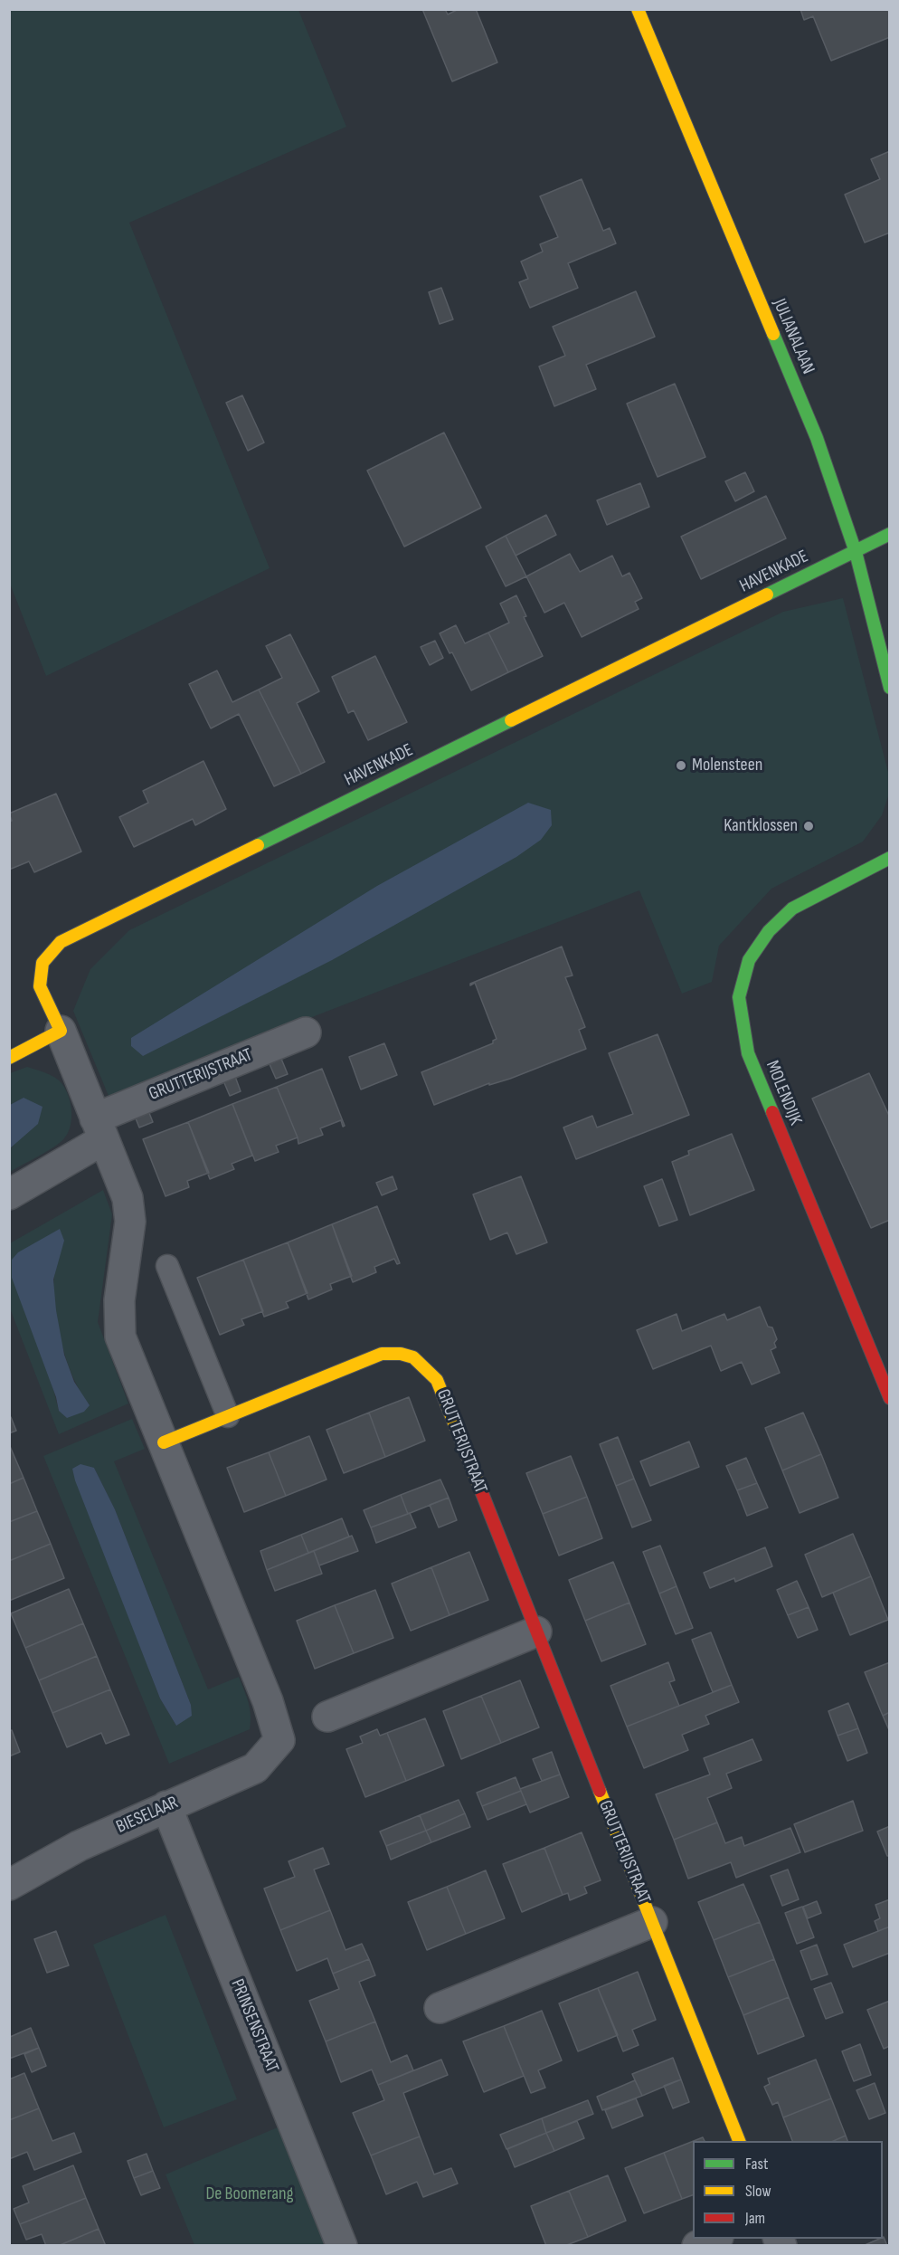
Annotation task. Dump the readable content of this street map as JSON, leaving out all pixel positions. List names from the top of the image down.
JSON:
{
  "streets": {
    "street": [
      "JULIANALAAN",
      "HAVENKADE",
      "GRUTTERIJSTRAAT",
      "MOLENDIJK",
      "BIESELAAR",
      "PRINSENSTRAAT"
    ]
  },
  "crossings": [
    ["JULIANALAAN", "HAVENKADE"],
    ["GRUTTERIJSTRAAT", "BIESELAAR"],
    ["BIESELAAR", "PRINSENSTRAAT"]
  ],
  "parks": ["De Boomerang"],
  "places": ["Molensteen", "Kantklossen"],
  "legend": ["Fast", "Slow", "Jam"]
}
